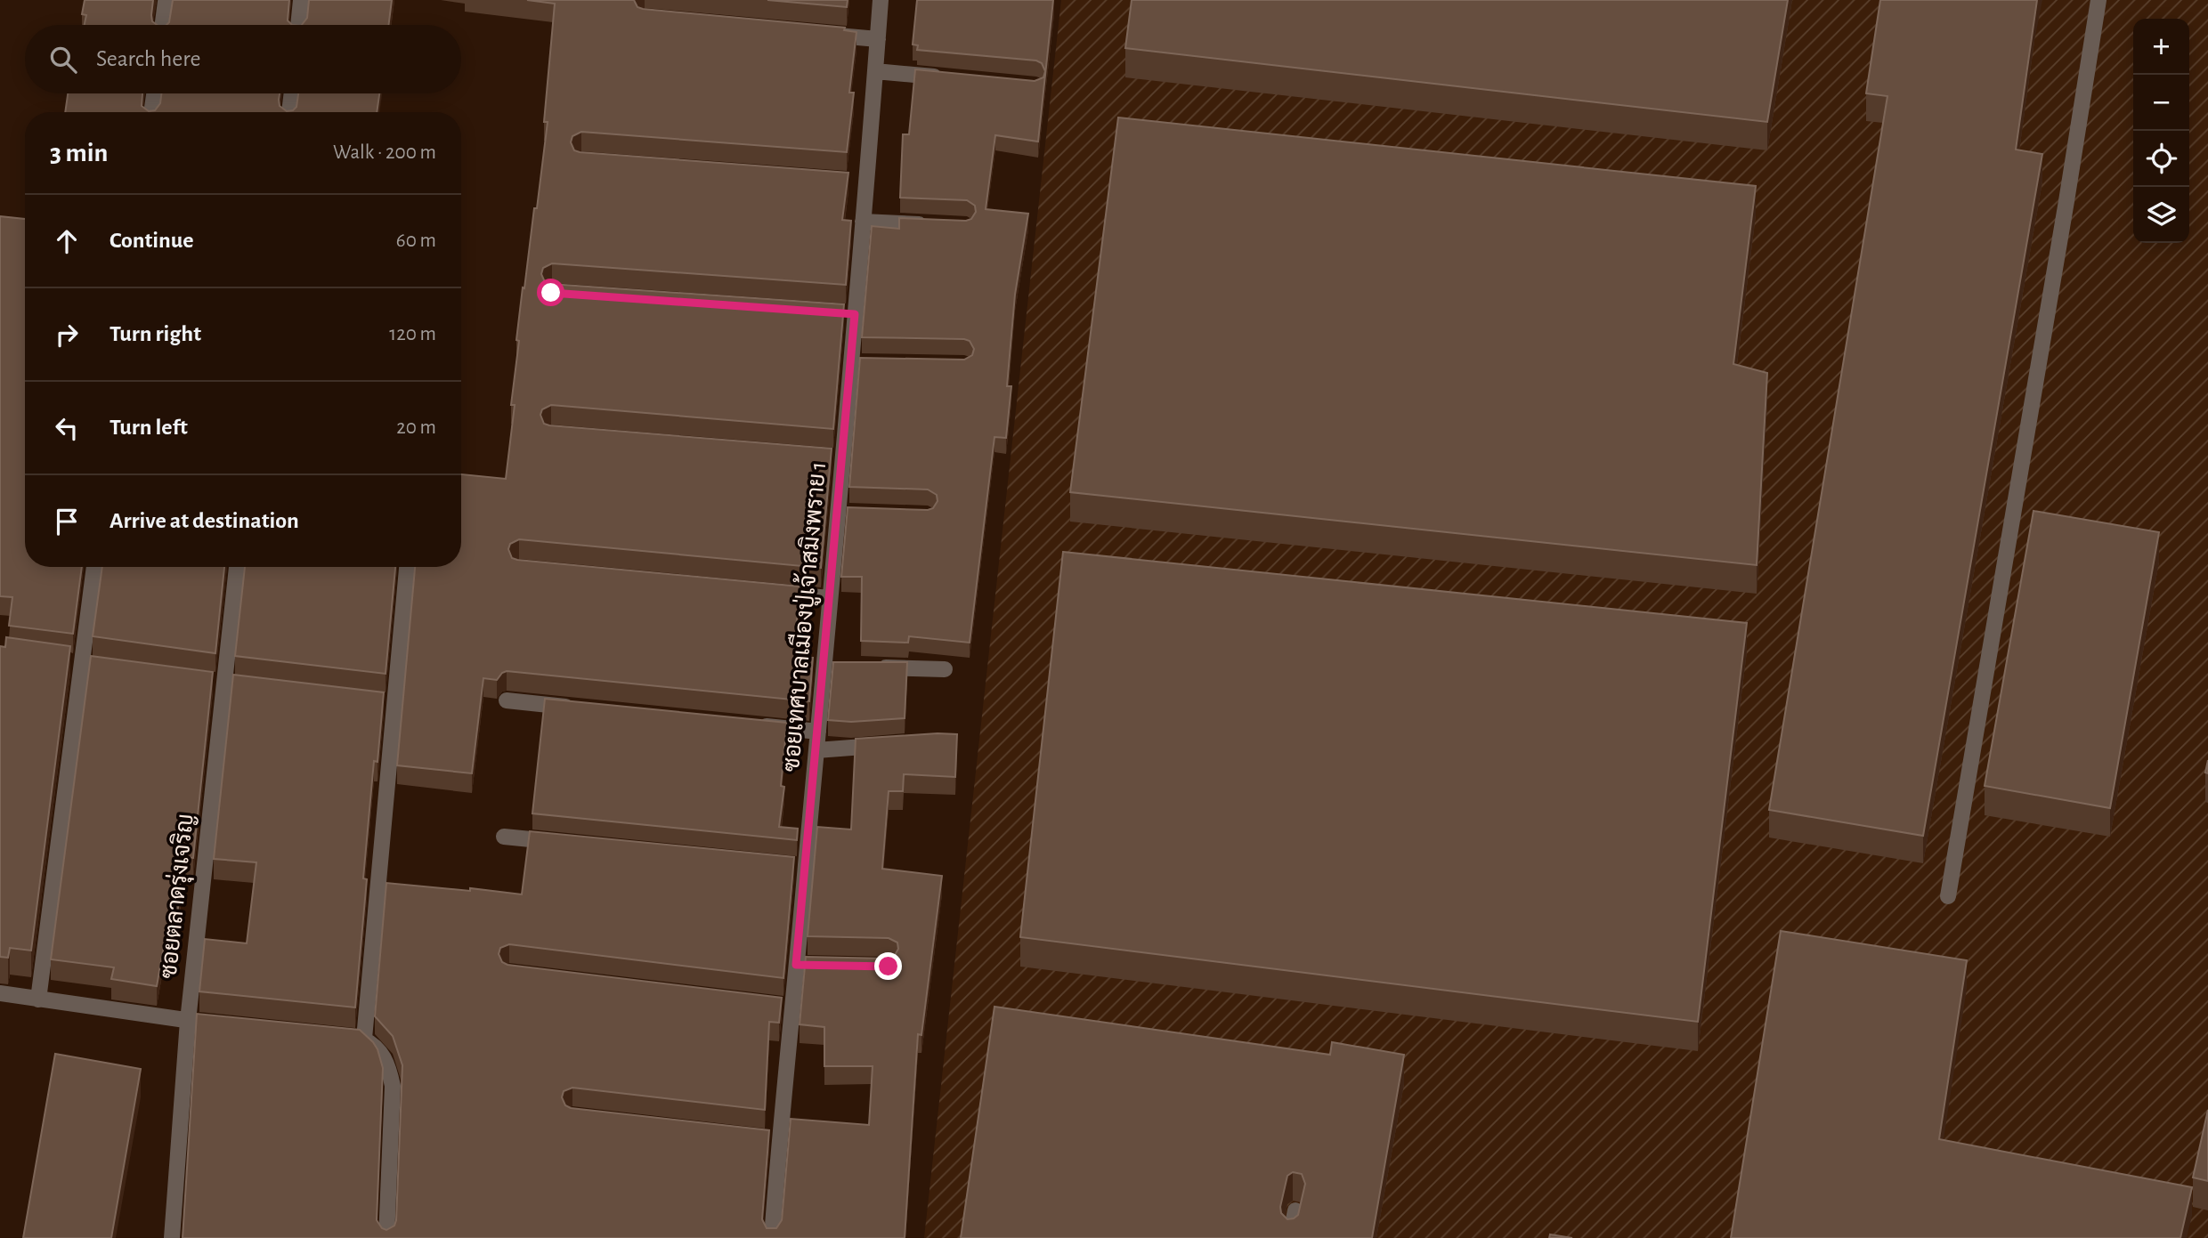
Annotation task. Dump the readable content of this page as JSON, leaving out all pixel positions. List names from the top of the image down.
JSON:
{
  "streets": {
    "street": ["ซอยเทศบาลเมืองปู่เจ้าสมิงพราย 1", "ซอยตลาดรุ่งเจริญ"]
  },
  "page": {
    "map_buttons": ["+", "−"],
    "search": "Search here",
    "heading": ["3 min", "Walk · 200 m"],
    "list": [
      ["Continue", "60 m"],
      ["Turn right", "120 m"],
      ["Turn left", "20 m"],
      "Arrive at destination"
    ]
  }
}
